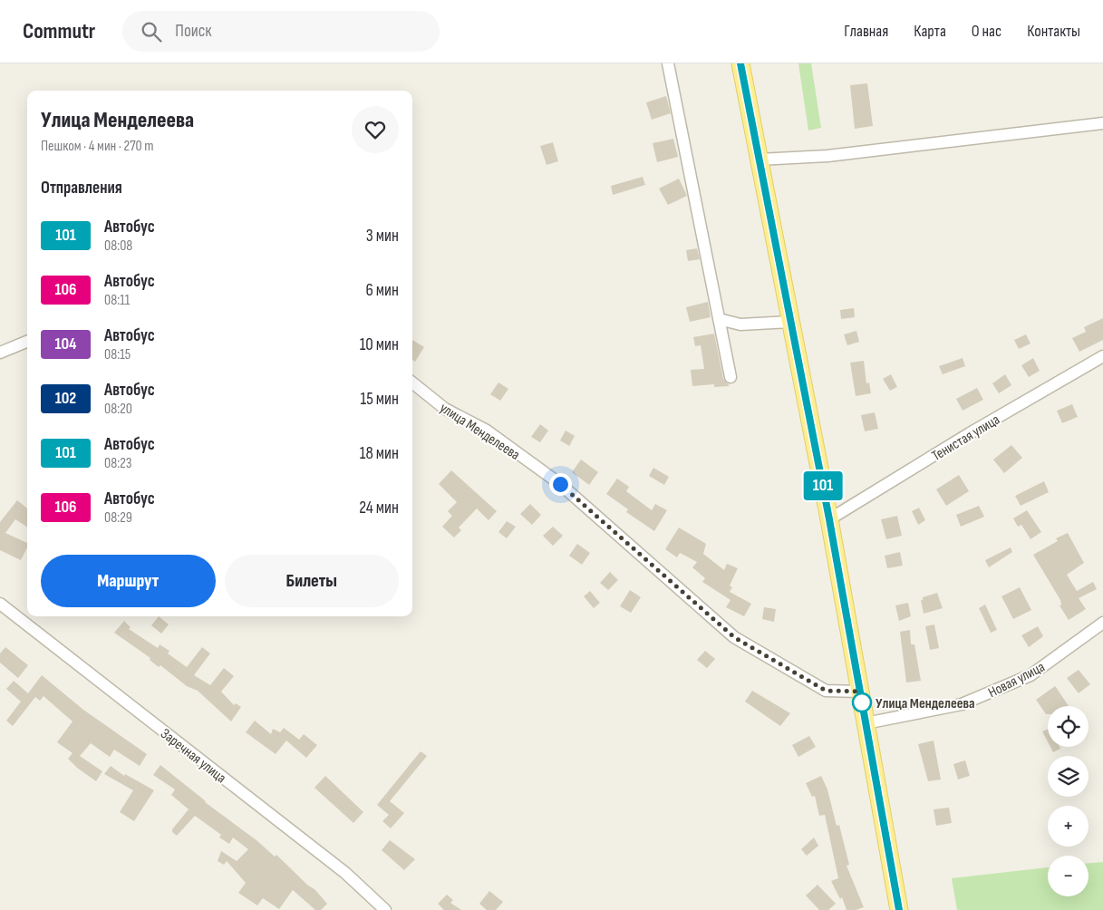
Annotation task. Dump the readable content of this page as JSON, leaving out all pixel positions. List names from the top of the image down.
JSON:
{
  "streets": {
    "street": [
      "улица Менделеева",
      "Тенистая улица",
      "Новая улица",
      "Заречная улица"
    ]
  },
  "places": ["Улица Менделеева"],
  "lines": ["bus line 101"],
  "page": {
    "header": "Commutr",
    "search": "Поиск",
    "nav": [
      "Главная",
      "Карта",
      "О нас",
      "Контакты"
    ],
    "on_map": "101",
    "heading": [
      ["Улица Менделеева", "Пешком · 4 мин · 270 m"],
      "Отправления"
    ],
    "list": [
      {
        "mark": "101",
        "name": "Автобус",
        "note": "08:08",
        "value": "3 мин"
      },
      {
        "mark": "106",
        "name": "Автобус",
        "note": "08:11",
        "value": "6 мин"
      },
      {
        "mark": "104",
        "name": "Автобус",
        "note": "08:15",
        "value": "10 мин"
      },
      {
        "mark": "102",
        "name": "Автобус",
        "note": "08:20",
        "value": "15 мин"
      },
      {
        "mark": "101",
        "name": "Автобус",
        "note": "08:23",
        "value": "18 мин"
      },
      {
        "mark": "106",
        "name": "Автобус",
        "note": "08:29",
        "value": "24 мин"
      }
    ],
    "buttons": ["Маршрут", "Билеты"],
    "map_buttons": ["+", "−"]
  }
}
